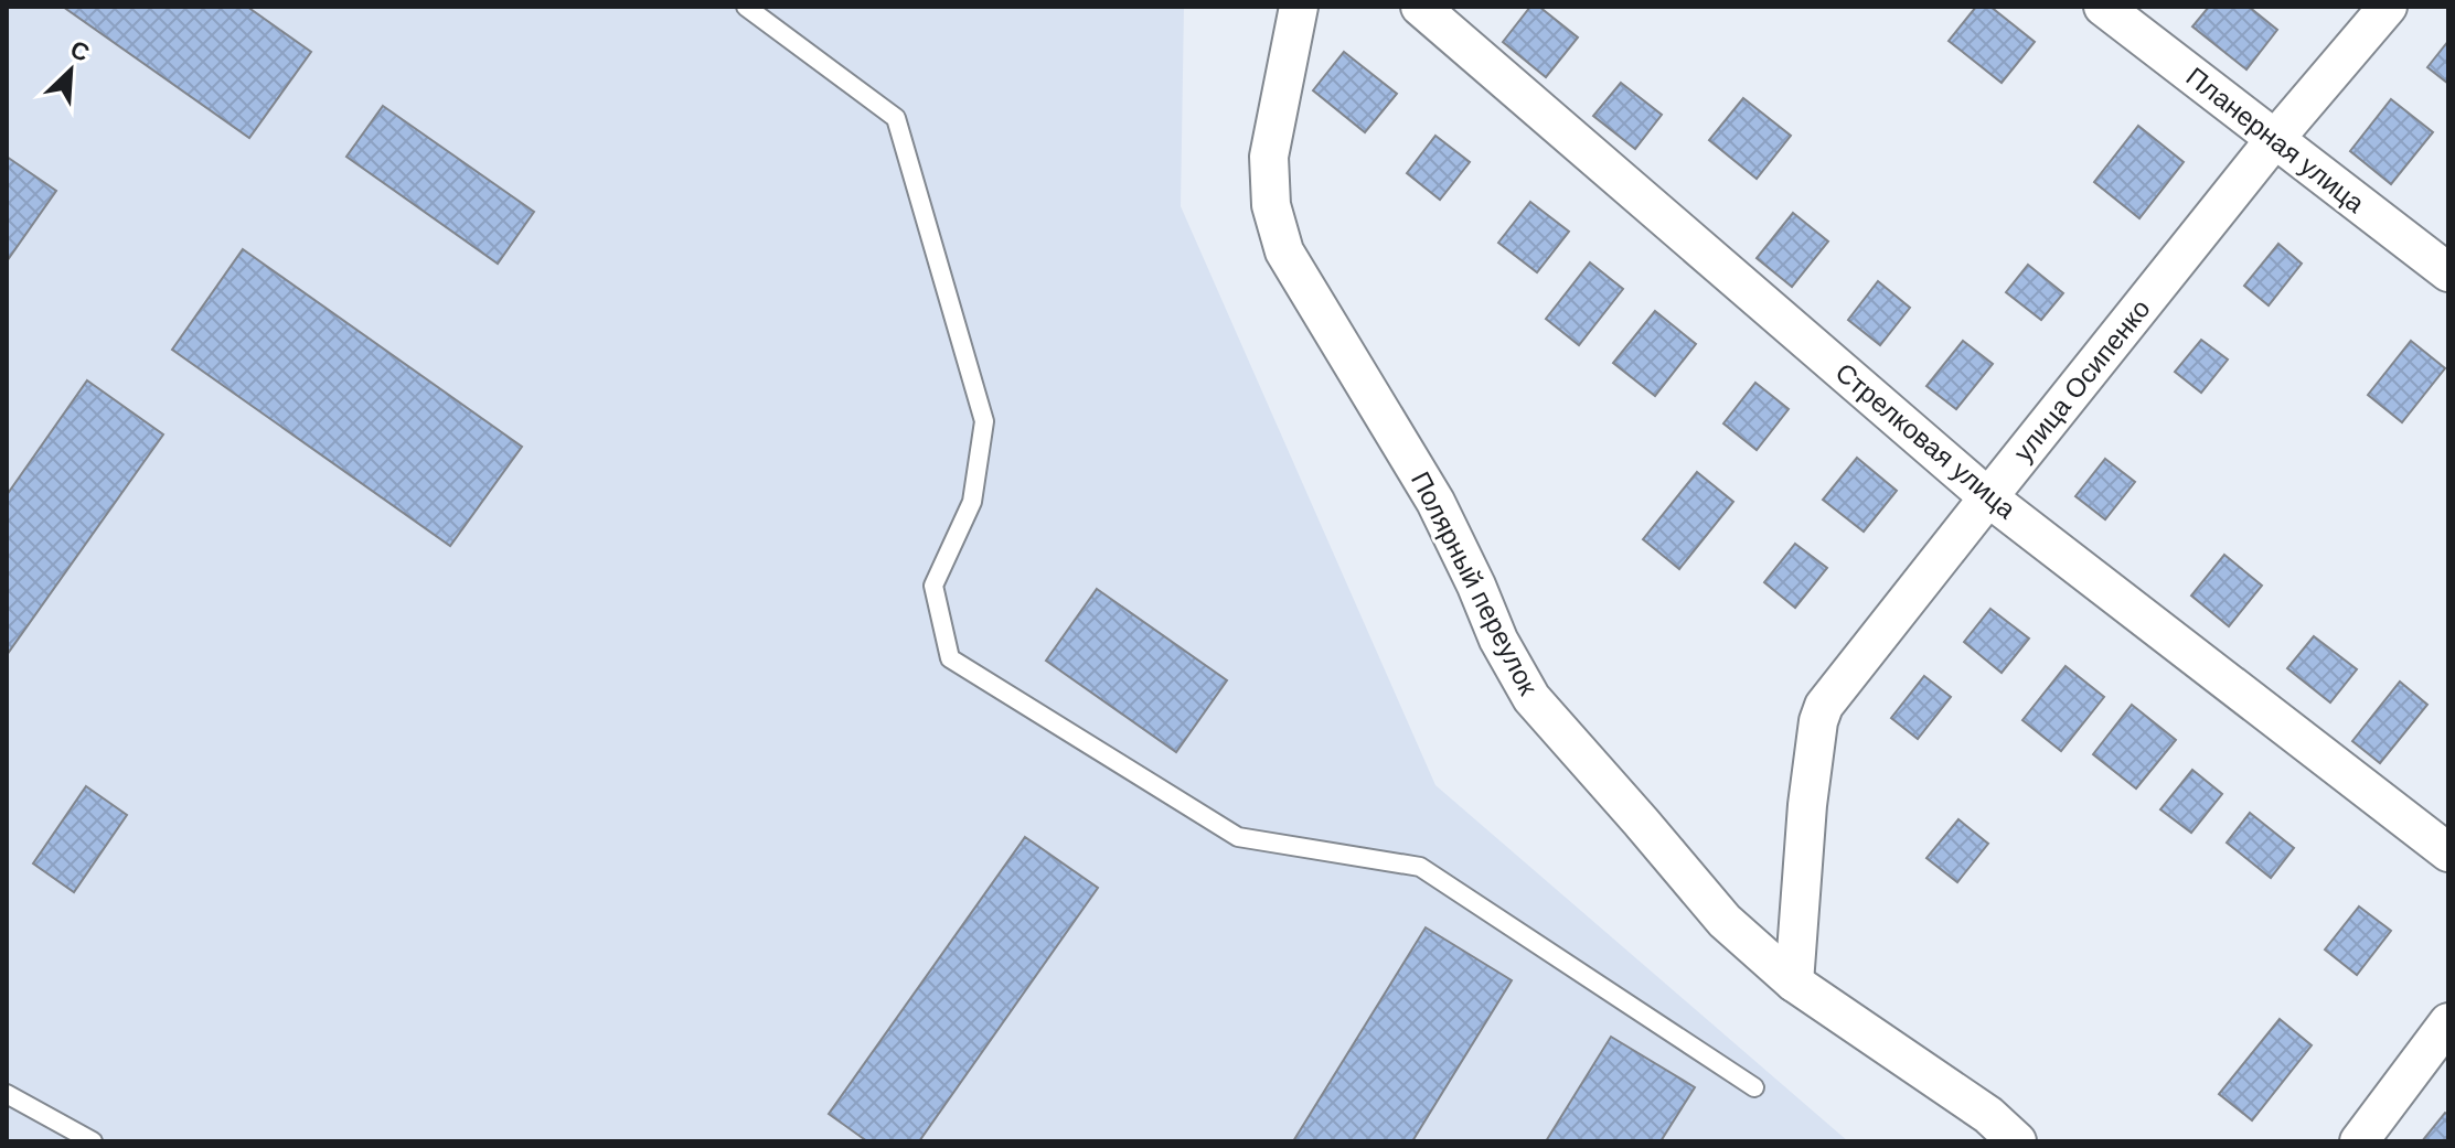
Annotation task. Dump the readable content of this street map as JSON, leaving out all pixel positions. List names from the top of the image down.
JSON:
{
  "streets": {
    "street": [
      "Планерная улица",
      "улица Осипенко",
      "Стрелковая улица",
      "Полярный переулок"
    ]
  },
  "crossings": [
    ["Планерная улица", "улица Осипенко"],
    ["улица Осипенко", "Стрелковая улица"],
    ["улица Осипенко", "Полярный переулок"]
  ],
  "north": "top right"
}
